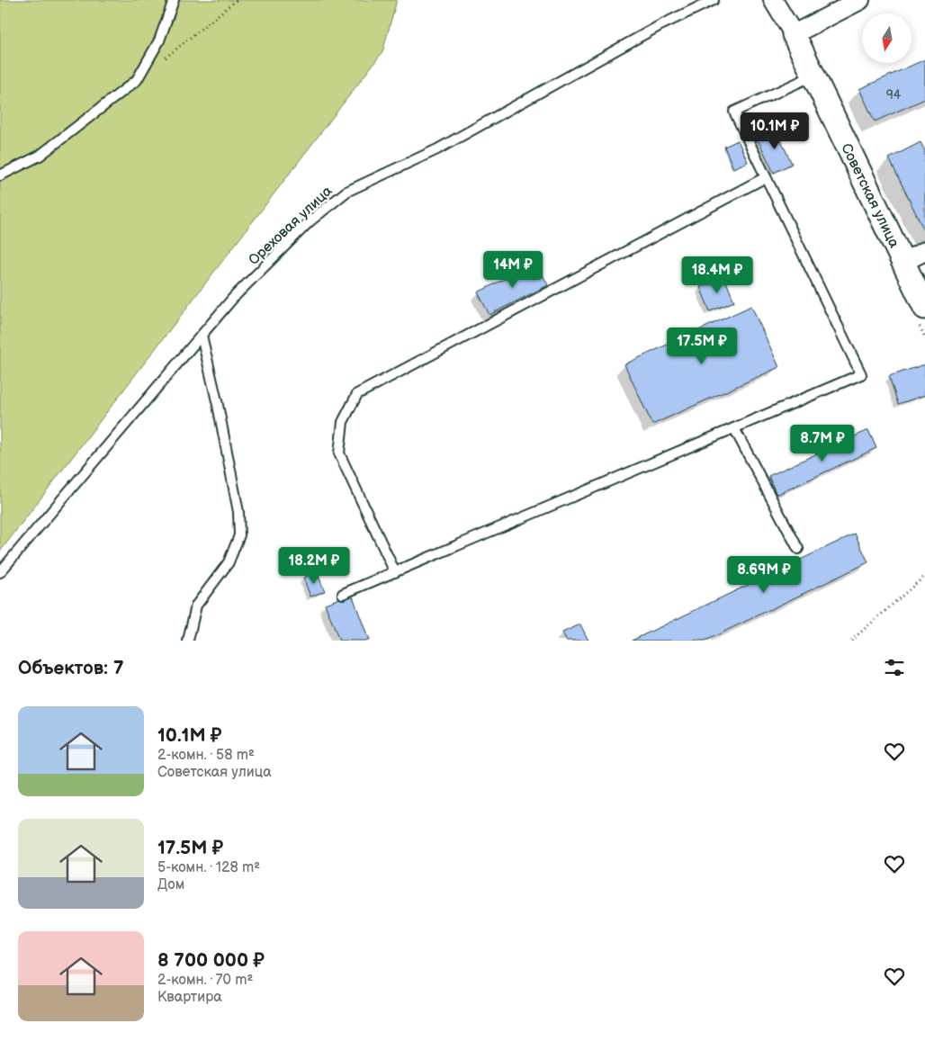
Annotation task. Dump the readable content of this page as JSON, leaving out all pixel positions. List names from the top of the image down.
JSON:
{
  "streets": {
    "street": ["Советская улица"],
    "lane": ["Ореховая улица"]
  },
  "house_numbers": ["94"],
  "north": "bottom",
  "page": {
    "price": [
      "10.1M ₽",
      "14M ₽",
      "18.4M ₽",
      "17.5M ₽",
      "8.7M ₽",
      "18.2M ₽",
      "8.69M ₽"
    ],
    "heading": "Объектов: 7",
    "list": [
      {
        "name": "10.1M ₽",
        "note": "2-комн. · 58 m² · Советская улица"
      },
      {
        "name": "17.5M ₽",
        "note": "5-комн. · 128 m² · Дом"
      },
      {
        "name": "8 700 000 ₽",
        "note": "2-комн. · 70 m² · Квартира"
      }
    ]
  }
}
